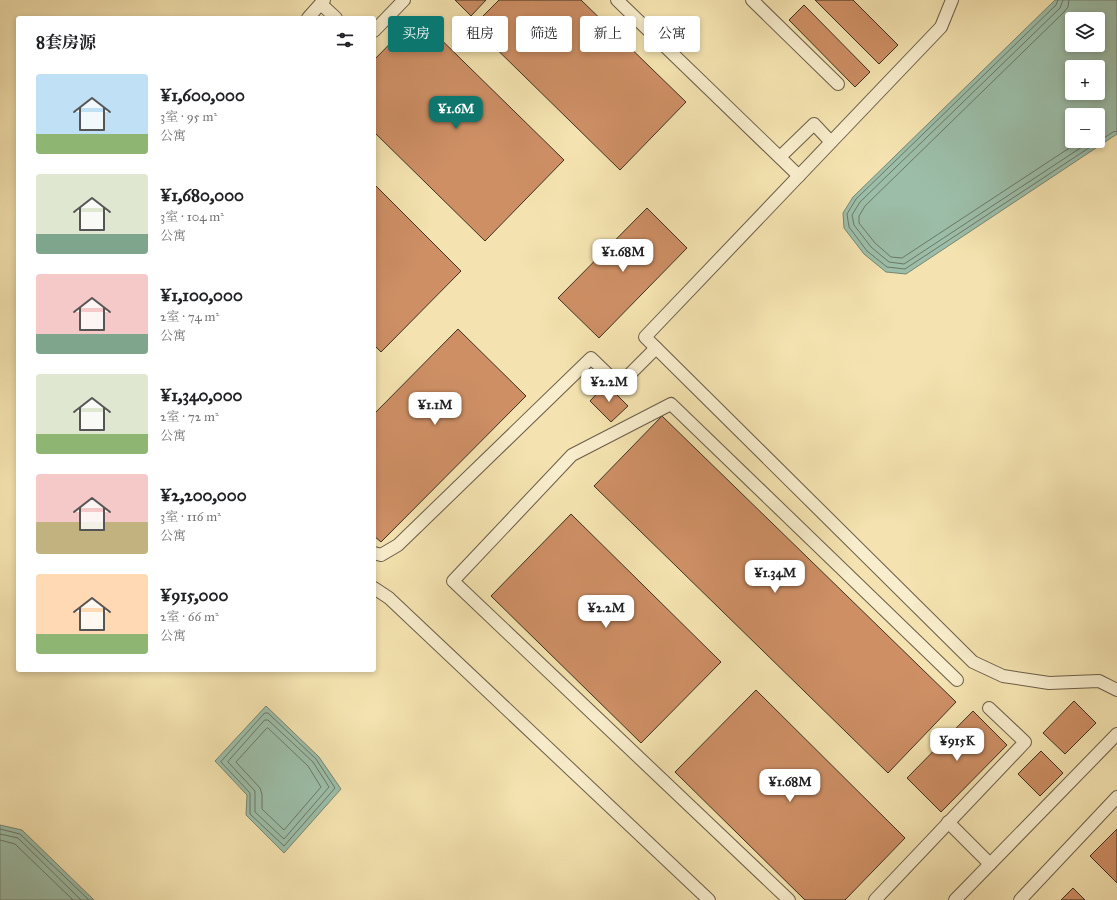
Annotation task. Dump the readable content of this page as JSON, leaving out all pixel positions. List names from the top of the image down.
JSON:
{
  "page": {
    "map_buttons": ["+", "−"],
    "chip": [
      "买房",
      "租房",
      "筛选",
      "新上",
      "公寓"
    ],
    "heading": "8套房源",
    "list": [
      {
        "name": "¥1,600,000",
        "note": "3室 · 95 m² · 公寓"
      },
      {
        "name": "¥1,680,000",
        "note": "3室 · 104 m² · 公寓"
      },
      {
        "name": "¥1,100,000",
        "note": "2室 · 74 m² · 公寓"
      },
      {
        "name": "¥1,340,000",
        "note": "2室 · 72 m² · 公寓"
      },
      {
        "name": "¥2,200,000",
        "note": "3室 · 116 m² · 公寓"
      },
      {
        "name": "¥915,000",
        "note": "2室 · 66 m² · 公寓"
      }
    ],
    "price": [
      "¥1.6M",
      "¥1.68M",
      "¥2.2M",
      "¥1.1M",
      "¥1.34M",
      "¥2.2M",
      "¥915K",
      "¥1.68M"
    ]
  }
}
